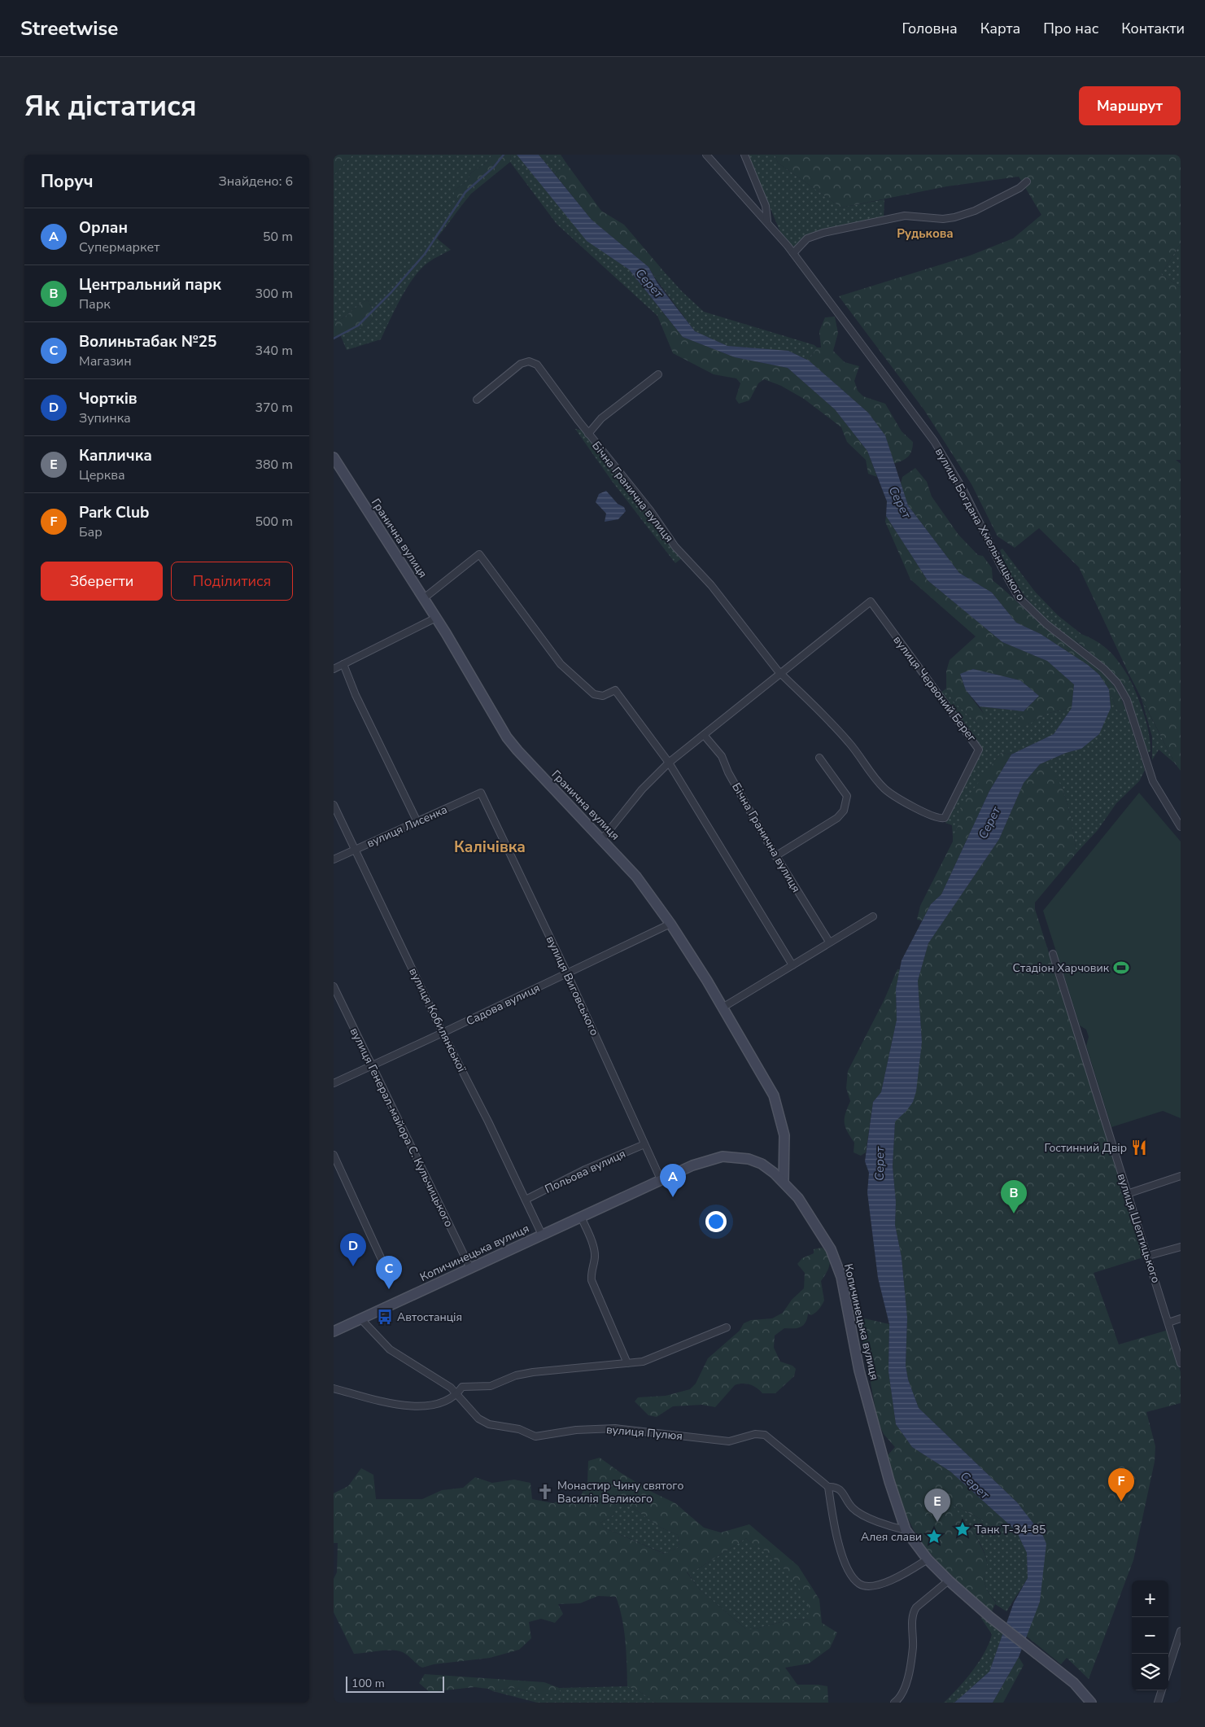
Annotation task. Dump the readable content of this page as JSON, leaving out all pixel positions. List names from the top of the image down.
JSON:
{
  "streets": {
    "main road": ["Гранична вулиця", "Копичинецька вулиця"],
    "street": [
      "Бічна Гранична вулиця",
      "вулиця Богдана Хмельницького",
      "вулиця Червоний Берег",
      "вулиця Лисенка",
      "вулиця Виговського",
      "Садова вулиця",
      "вулиця Кобилянської",
      "вулиця Генерал-майора С. Кульчицького",
      "Польова вулиця",
      "вулиця Шептицького",
      "вулиця Пулюя"
    ]
  },
  "crossings": [
    ["Бічна Гранична вулиця", "вулиця Червоний Берег"],
    ["Гранична вулиця", "Садова вулиця"],
    ["Гранична вулиця", "Копичинецька вулиця"],
    ["вулиця Лисенка", "вулиця Виговського"],
    ["вулиця Лисенка", "вулиця Кобилянської"],
    ["вулиця Виговського", "Садова вулиця"],
    ["вулиця Виговського", "Польова вулиця"],
    ["вулиця Виговського", "Копичинецька вулиця"],
    ["Садова вулиця", "вулиця Кобилянської"],
    ["Садова вулиця", "вулиця Генерал-майора С. Кульчицького"],
    ["вулиця Кобилянської", "Польова вулиця"],
    ["вулиця Кобилянської", "Копичинецька вулиця"],
    ["вулиця Генерал-майора С. Кульчицького", "Копичинецька вулиця"],
    ["Копичинецька вулиця", "вулиця Пулюя"]
  ],
  "districts": ["Рудькова", "Калічівка"],
  "water": ["Серет"],
  "places": {
    "sports": ["Стадіон Харчовик"],
    "restaurant": ["Гостинний Двір"],
    "bus stop": ["Автостанція"],
    "church": ["Монастир Чину святого Василія Великого"],
    "place": ["Танк Т-34-85", "Алея слави"]
  },
  "scale_bar": "100 m",
  "page": {
    "header": "Streetwise",
    "nav": [
      "Головна",
      "Карта",
      "Про нас",
      "Контакти"
    ],
    "buttons": [
      "Маршрут",
      ["Зберегти", "Поділитися"]
    ],
    "title": "Як дістатися",
    "heading": ["Поруч", "Знайдено: 6"],
    "list": [
      {
        "mark": "A",
        "name": "Орлан",
        "note": "Супермаркет",
        "value": "50 m"
      },
      {
        "mark": "B",
        "name": "Центральний парк",
        "note": "Парк",
        "value": "300 m"
      },
      {
        "mark": "C",
        "name": "Волиньтабак №25",
        "note": "Магазин",
        "value": "340 m"
      },
      {
        "mark": "D",
        "name": "Чортків",
        "note": "Зупинка",
        "value": "370 m"
      },
      {
        "mark": "E",
        "name": "Капличка",
        "note": "Церква",
        "value": "380 m"
      },
      {
        "mark": "F",
        "name": "Park Club",
        "note": "Бар",
        "value": "500 m"
      }
    ],
    "pins": [
      "A",
      "B",
      "D",
      "C",
      "F",
      "E"
    ],
    "map_buttons": ["+", "−"],
    "scale": "100 m"
  }
}
